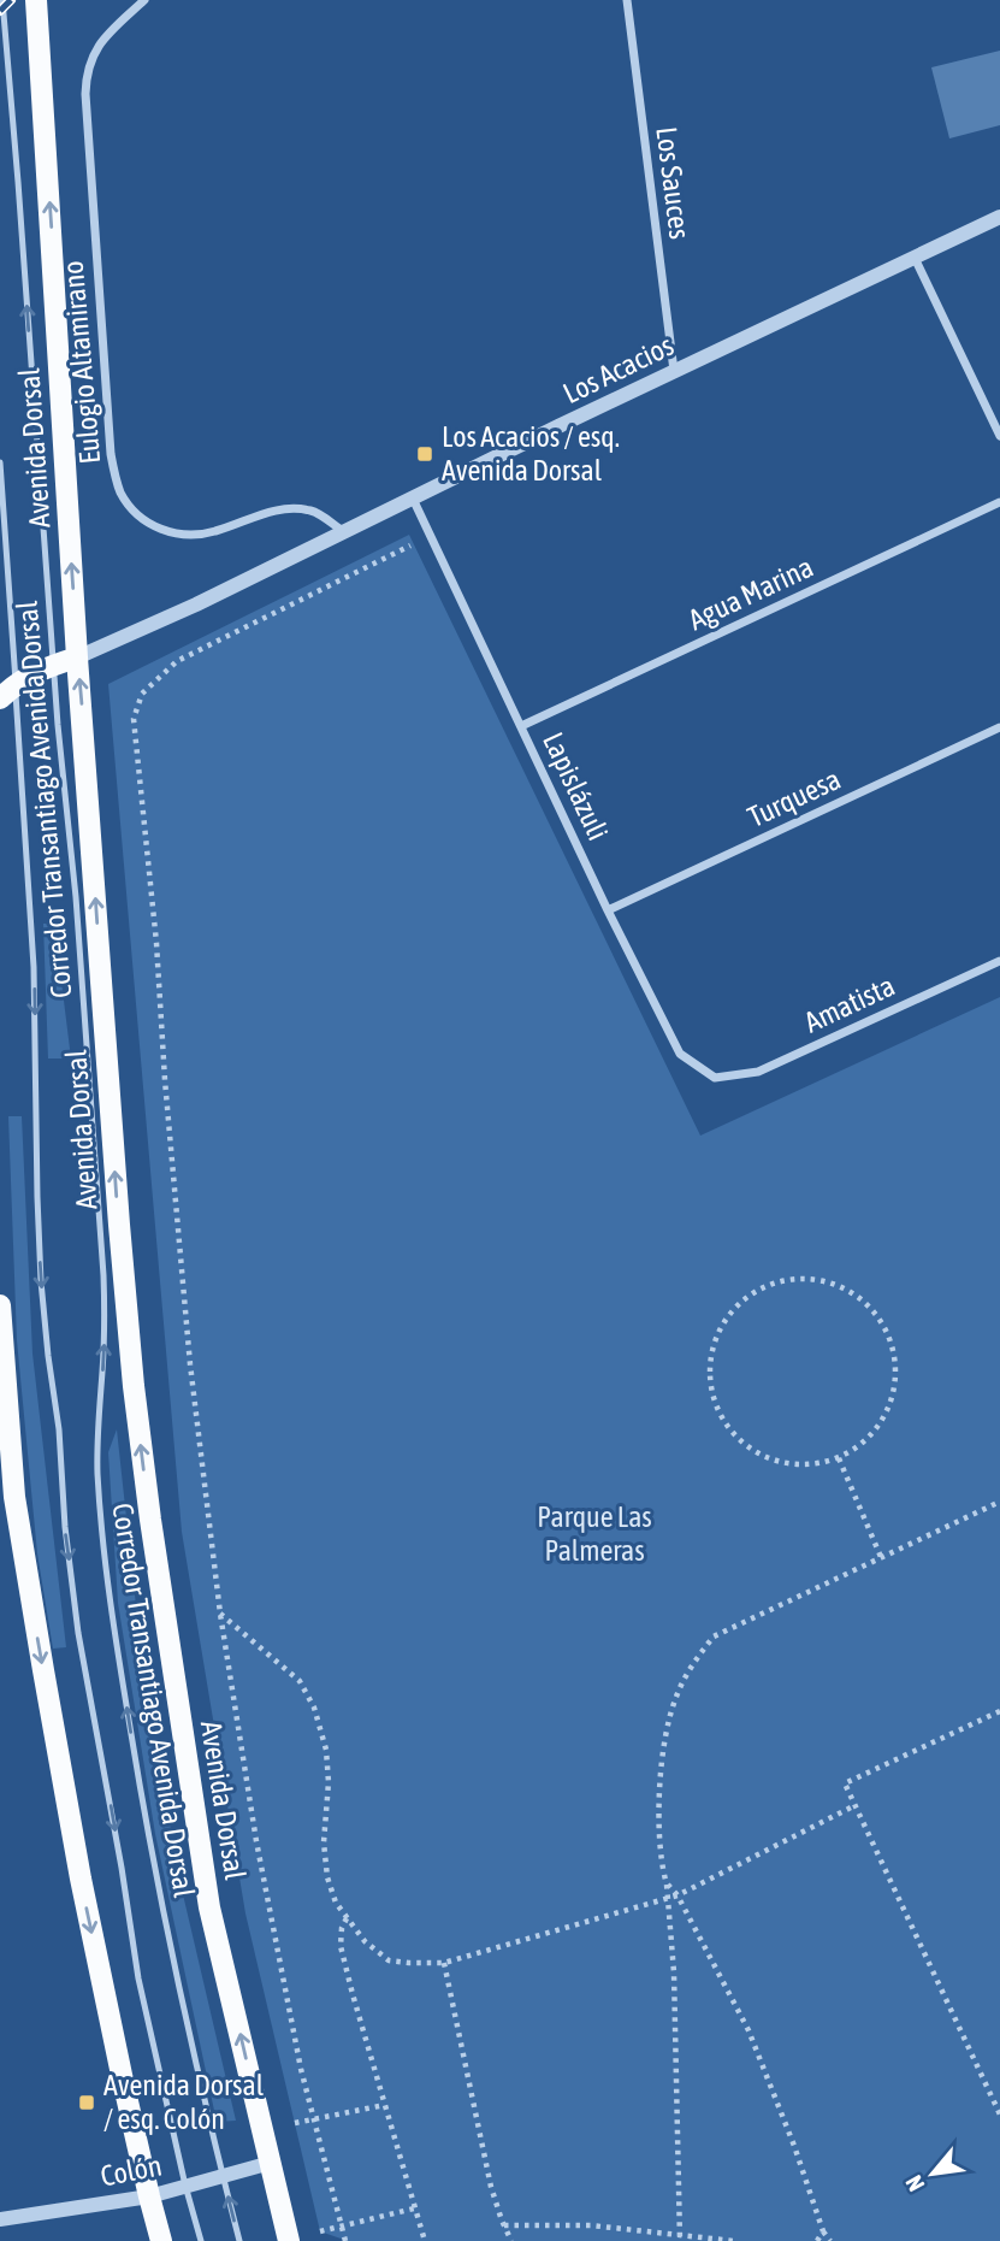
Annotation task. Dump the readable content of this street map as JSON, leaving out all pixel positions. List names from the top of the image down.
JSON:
{
  "streets": {
    "main road": ["Avenida Dorsal"],
    "street": [
      "Los Sauces",
      "Eulogio Altamirano",
      "Los Acacios",
      "Agua Marina",
      "Lapislázuli",
      "Turquesa",
      "Amatista",
      "Colón"
    ],
    "lane": ["Corredor Transantiago Avenida Dorsal"]
  },
  "crossings": [
    ["Los Sauces", "Los Acacios"],
    ["Eulogio Altamirano", "Los Acacios"],
    ["Los Acacios", "Avenida Dorsal"],
    ["Los Acacios", "Lapislázuli"],
    ["Avenida Dorsal", "Colón"],
    ["Agua Marina", "Lapislázuli"],
    ["Lapislázuli", "Turquesa"],
    ["Lapislázuli", "Amatista"],
    ["Corredor Transantiago Avenida Dorsal", "Colón"]
  ],
  "parks": ["Parque Las Palmeras"],
  "places": {
    "transit": ["Los Acacios / esq. Avenida Dorsal", "Avenida Dorsal / esq. Colón"]
  },
  "north": "bottom left"
}
